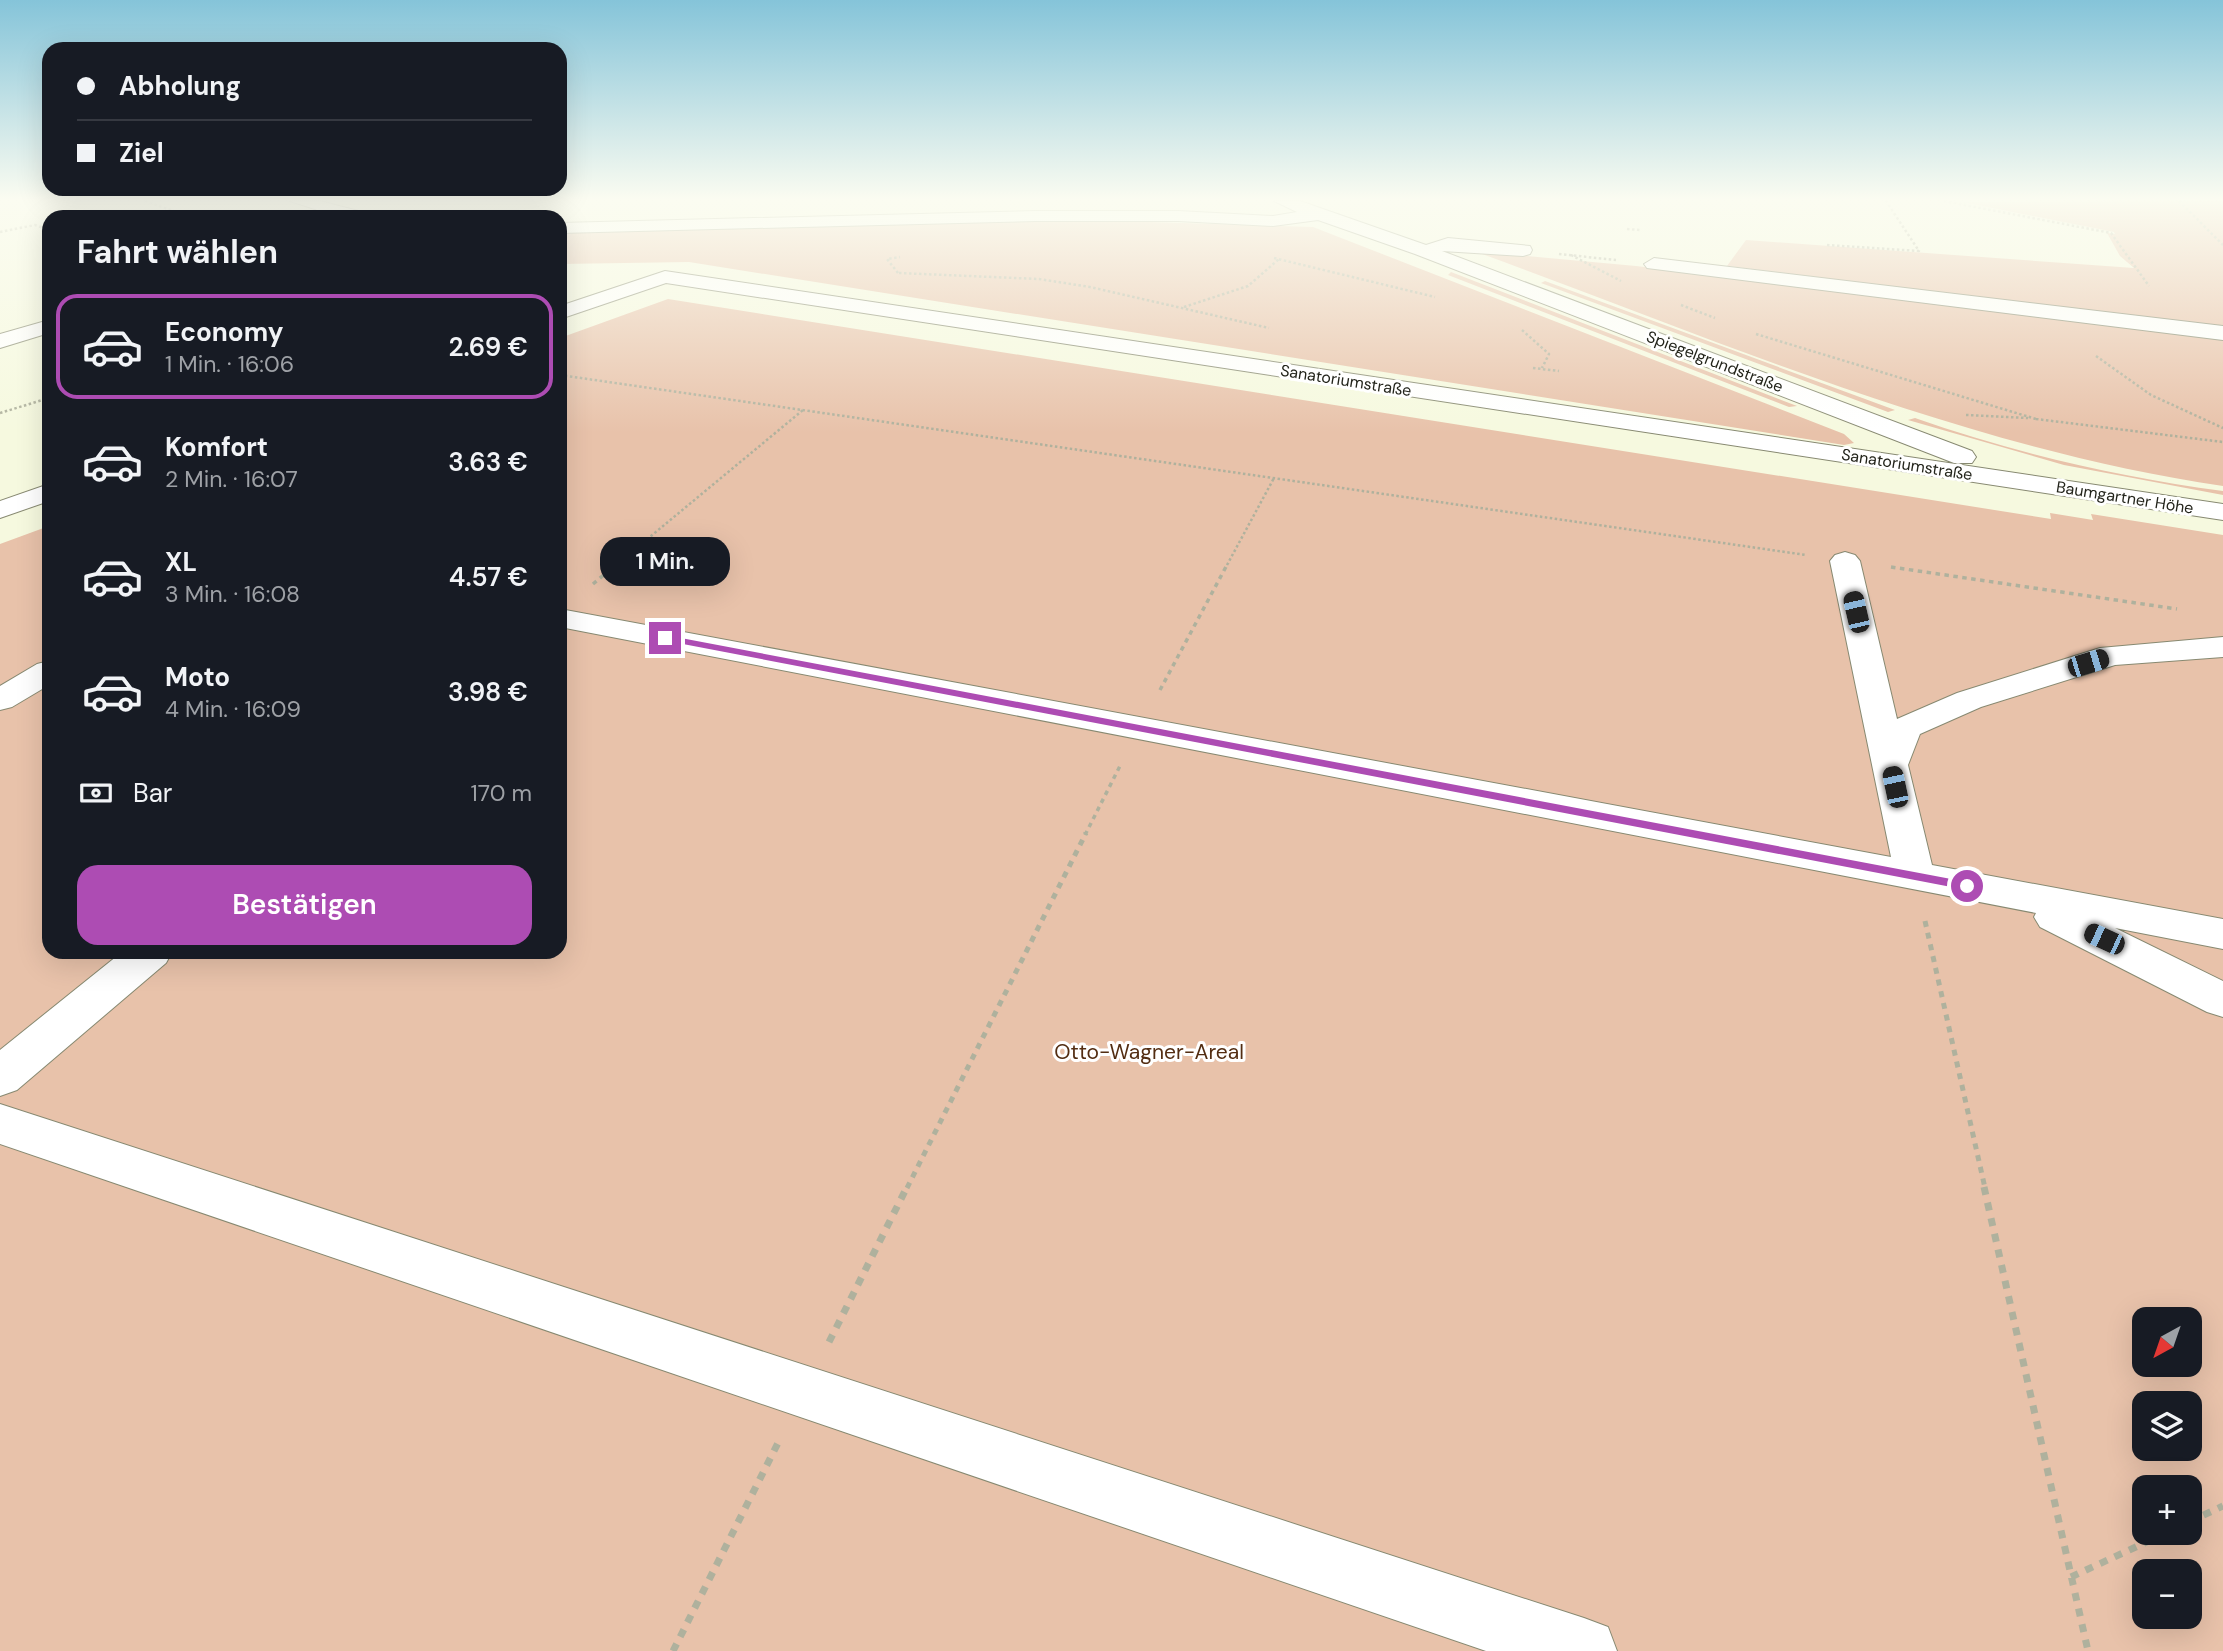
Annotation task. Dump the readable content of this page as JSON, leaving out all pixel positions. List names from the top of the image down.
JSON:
{
  "streets": {
    "street": ["Spiegelgrundstraße", "Sanatoriumstraße", "Baumgartner Höhe"]
  },
  "crossings": [
    ["Spiegelgrundstraße", "Sanatoriumstraße"],
    ["Spiegelgrundstraße", "Baumgartner Höhe"],
    ["Sanatoriumstraße", "Baumgartner Höhe"]
  ],
  "parks": ["Otto-Wagner-Areal"],
  "north": "bottom left",
  "page": {
    "banner": ["Abholung", "Ziel"],
    "heading": "Fahrt wählen",
    "list": [
      {
        "name": "Economy",
        "note": "1 Min. · 16:06",
        "value": "2.69 €"
      },
      {
        "name": "Komfort",
        "note": "2 Min. · 16:07",
        "value": "3.63 €"
      },
      {
        "name": "XL",
        "note": "3 Min. · 16:08",
        "value": "4.57 €"
      },
      {
        "name": "Moto",
        "note": "4 Min. · 16:09",
        "value": "3.98 €"
      }
    ],
    "bubble": "1 Min.",
    "pay": ["Bar", "170 m"],
    "buttons": "Bestätigen",
    "map_buttons": ["+", "−"]
  }
}
